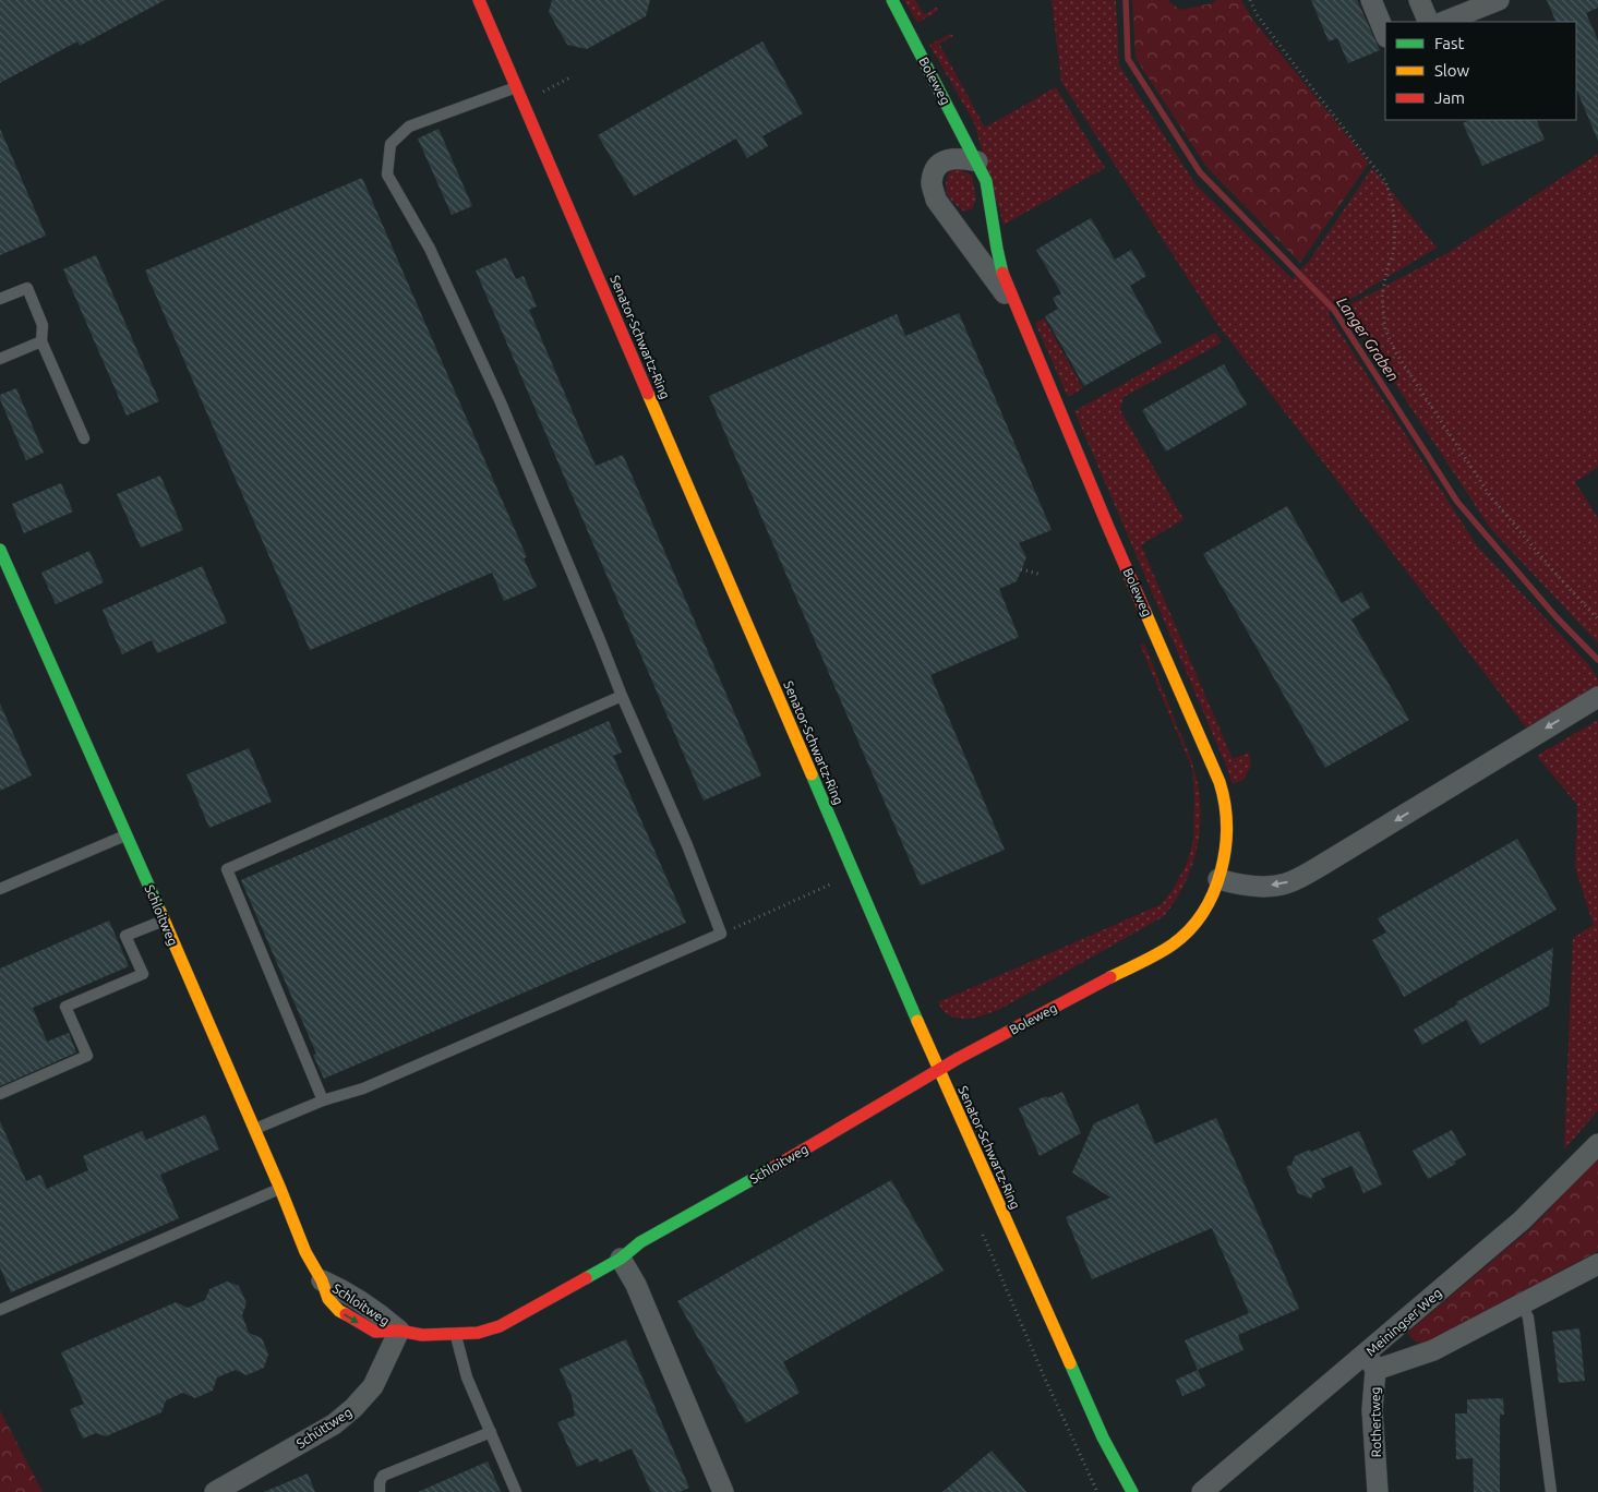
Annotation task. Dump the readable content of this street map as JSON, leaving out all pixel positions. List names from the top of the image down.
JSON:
{
  "streets": {
    "street": [
      "Boleweg",
      "Senator-Schwartz-Ring",
      "Schloitweg",
      "Meiningser Weg",
      "Rothertweg",
      "Schüttweg"
    ]
  },
  "crossings": [
    ["Boleweg", "Senator-Schwartz-Ring"],
    ["Boleweg", "Schloitweg"],
    ["Senator-Schwartz-Ring", "Schloitweg"],
    ["Schloitweg", "Schüttweg"],
    ["Meiningser Weg", "Rothertweg"]
  ],
  "water": ["Langer Graben"],
  "legend": ["Fast", "Slow", "Jam"]
}
